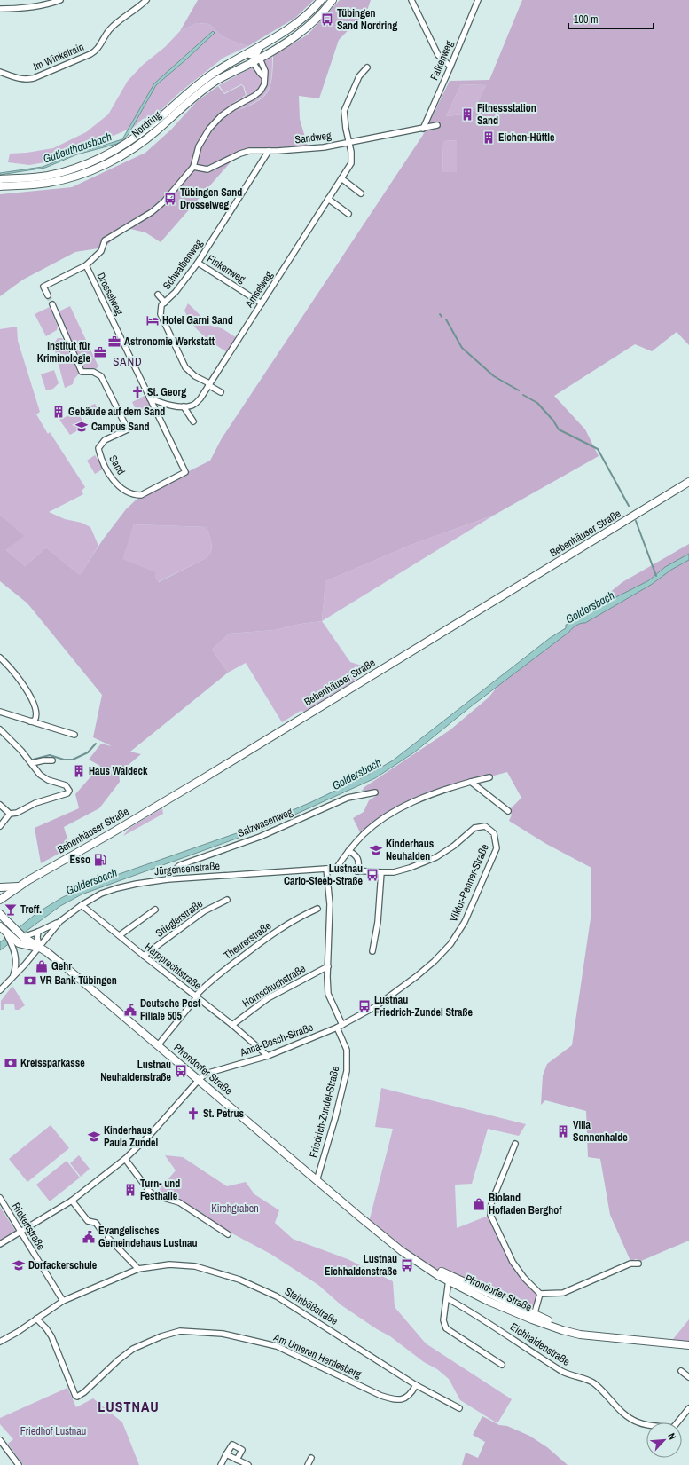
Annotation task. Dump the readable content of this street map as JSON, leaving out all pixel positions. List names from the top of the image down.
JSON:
{
  "streets": {
    "street": [
      "Im Winkelrain",
      "Falkenweg",
      "Nordring",
      "Sandweg",
      "Schwalbenweg",
      "Finkenweg",
      "Amselweg",
      "Drosselweg",
      "Sand",
      "Bebenhäuser Straße",
      "Salzwasenweg",
      "Jürgensenstraße",
      "Viktor-Renner-Straße",
      "Stieglerstraße",
      "Theurerstraße",
      "Harpprechtstraße",
      "Hornschuchstraße",
      "Anna-Bosch-Straße",
      "Pfrondorfer Straße",
      "Friedrich-Zundel-Straße",
      "Riekertstraße",
      "Steinbößstraße",
      "Eichhaldenstraße",
      "Am Unteren Herrlesberg"
    ]
  },
  "crossings": [
    ["Falkenweg", "Sandweg"],
    ["Nordring", "Drosselweg"],
    ["Sandweg", "Schwalbenweg"],
    ["Sandweg", "Amselweg"],
    ["Sandweg", "Drosselweg"],
    ["Schwalbenweg", "Finkenweg"],
    ["Schwalbenweg", "Amselweg"],
    ["Finkenweg", "Amselweg"],
    ["Amselweg", "Drosselweg"],
    ["Drosselweg", "Sand"],
    ["Salzwasenweg", "Jürgensenstraße"],
    ["Jürgensenstraße", "Viktor-Renner-Straße"],
    ["Jürgensenstraße", "Harpprechtstraße"],
    ["Jürgensenstraße", "Pfrondorfer Straße"],
    ["Viktor-Renner-Straße", "Anna-Bosch-Straße"],
    ["Viktor-Renner-Straße", "Friedrich-Zundel-Straße"],
    ["Stieglerstraße", "Harpprechtstraße"],
    ["Theurerstraße", "Harpprechtstraße"],
    ["Theurerstraße", "Pfrondorfer Straße"],
    ["Harpprechtstraße", "Hornschuchstraße"],
    ["Harpprechtstraße", "Anna-Bosch-Straße"],
    ["Hornschuchstraße", "Friedrich-Zundel-Straße"],
    ["Anna-Bosch-Straße", "Pfrondorfer Straße"],
    ["Anna-Bosch-Straße", "Friedrich-Zundel-Straße"],
    ["Anna-Bosch-Straße", "Riekertstraße"],
    ["Pfrondorfer Straße", "Friedrich-Zundel-Straße"],
    ["Riekertstraße", "Steinbößstraße"],
    ["Steinbößstraße", "Am Unteren Herrlesberg"]
  ],
  "districts": ["SAND", "LUSTNAU"],
  "water": ["Gutleuthausbach", "Goldersbach"],
  "parks": ["Kirchgraben", "Friedhof Lustnau"],
  "places": {
    "bus stop": [
      "Tübingen Sand Nordring",
      "Tübingen Sand Drosselweg",
      "Lustnau Carlo-Steeb-Straße",
      "Lustnau Friedrich-Zundel Straße",
      "Lustnau Neuhaldenstraße",
      "Lustnau Eichhaldenstraße"
    ],
    "building": [
      "Fitnessstation Sand",
      "Eichen-Hüttle",
      "Gebäude auf dem Sand",
      "Haus Waldeck",
      "Villa Sonnenhalde",
      "Turn- und Festhalle"
    ],
    "hotel": ["Hotel Garni Sand"],
    "office": ["Astronomie Werkstatt", "Institut für Kriminologie"],
    "church": ["St. Georg", "St. Petrus"],
    "school or university": [
      "Campus Sand",
      "Kinderhaus Neuhalden",
      "Kinderhaus Paula Zundel",
      "Dorfackerschule"
    ],
    "fuel station": ["Esso"],
    "bar": ["Treff."],
    "shop": ["Gehr", "Bioland Hofladen Berghof"],
    "bank": ["VR Bank Tübingen", "Kreissparkasse"],
    "public building": ["Deutsche Post Filiale 505", "Evangelisches Gemeindehaus Lustnau"]
  },
  "scale_bar": "100 m",
  "north": "top right"
}
